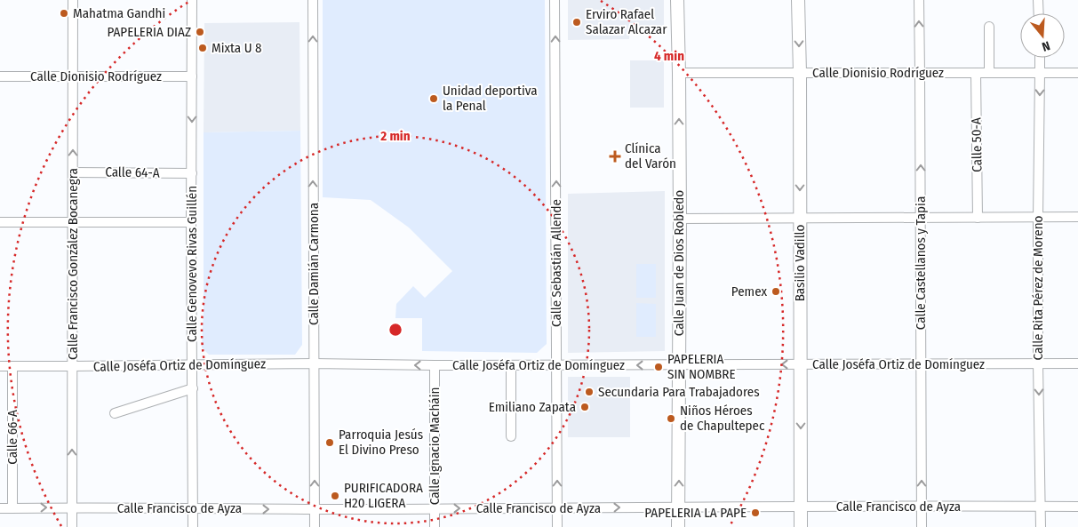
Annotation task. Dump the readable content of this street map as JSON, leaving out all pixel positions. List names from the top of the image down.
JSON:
{
  "streets": {
    "street": [
      "Calle Dionisio Rodríguez",
      "Calle 50-A",
      "Calle 64-A",
      "Calle Sebastián Allende",
      "Calle Juan de Dios Robledo",
      "Basilio Vadillo",
      "Calle Castellanos y Tapia",
      "Calle Francisco González Bocanegra",
      "Calle Genovevo Rivas Guillén",
      "Calle Damián Carmona",
      "Calle Rita Pérez de Moreno",
      "Calle Joséfa Ortiz de Domínguez",
      "Calle 66-A",
      "Calle Ignacio Macháin",
      "Calle Francisco de Ayza"
    ]
  },
  "crossings": [
    ["Calle Dionisio Rodríguez", "Calle 50-A"],
    ["Calle Dionisio Rodríguez", "Calle Juan de Dios Robledo"],
    ["Calle Dionisio Rodríguez", "Basilio Vadillo"],
    ["Calle Dionisio Rodríguez", "Calle Castellanos y Tapia"],
    ["Calle Dionisio Rodríguez", "Calle Francisco González Bocanegra"],
    ["Calle Dionisio Rodríguez", "Calle Genovevo Rivas Guillén"],
    ["Calle Dionisio Rodríguez", "Calle Rita Pérez de Moreno"],
    ["Calle 64-A", "Calle Francisco González Bocanegra"],
    ["Calle 64-A", "Calle Genovevo Rivas Guillén"],
    ["Calle Sebastián Allende", "Calle Joséfa Ortiz de Domínguez"],
    ["Calle Sebastián Allende", "Calle Francisco de Ayza"],
    ["Calle Juan de Dios Robledo", "Calle Joséfa Ortiz de Domínguez"],
    ["Calle Juan de Dios Robledo", "Calle Francisco de Ayza"],
    ["Basilio Vadillo", "Calle Joséfa Ortiz de Domínguez"],
    ["Basilio Vadillo", "Calle Francisco de Ayza"],
    ["Calle Castellanos y Tapia", "Calle Joséfa Ortiz de Domínguez"],
    ["Calle Castellanos y Tapia", "Calle Francisco de Ayza"],
    ["Calle Francisco González Bocanegra", "Calle Joséfa Ortiz de Domínguez"],
    ["Calle Francisco González Bocanegra", "Calle Francisco de Ayza"],
    ["Calle Genovevo Rivas Guillén", "Calle Joséfa Ortiz de Domínguez"],
    ["Calle Genovevo Rivas Guillén", "Calle Francisco de Ayza"],
    ["Calle Damián Carmona", "Calle Joséfa Ortiz de Domínguez"],
    ["Calle Damián Carmona", "Calle Francisco de Ayza"],
    ["Calle Rita Pérez de Moreno", "Calle Joséfa Ortiz de Domínguez"],
    ["Calle Rita Pérez de Moreno", "Calle Francisco de Ayza"],
    ["Calle Joséfa Ortiz de Domínguez", "Calle 66-A"],
    ["Calle Joséfa Ortiz de Domínguez", "Calle Ignacio Macháin"],
    ["Calle 66-A", "Calle Francisco de Ayza"],
    ["Calle Ignacio Macháin", "Calle Francisco de Ayza"]
  ],
  "one_way": [
    "Calle Sebastián Allende",
    "Calle Juan de Dios Robledo",
    "Basilio Vadillo",
    "Calle Castellanos y Tapia",
    "Calle Francisco González Bocanegra",
    "Calle Damián Carmona",
    "Calle Rita Pérez de Moreno",
    "Calle Francisco de Ayza"
  ],
  "places": {
    "other": [
      "Mahatma Gandhi",
      "Erviro Rafael Salazar Alcazar",
      "PAPELERIA DIAZ",
      "Mixta U 8",
      "Unidad deportiva la Penal",
      "Pemex",
      "PAPELERIA SIN NOMBRE",
      "Secundaria Para Trabajadores",
      "Emiliano Zapata",
      "Niños Héroes de Chapultepec",
      "Parroquia Jesús El Divino Preso",
      "PURIFICADORA H20 LIGERA",
      "PAPELERIA LA PAPE"
    ],
    "health": ["Clínica del Varón"]
  },
  "north": "bottom",
  "rings": ["4 min", "2 min"]
}
